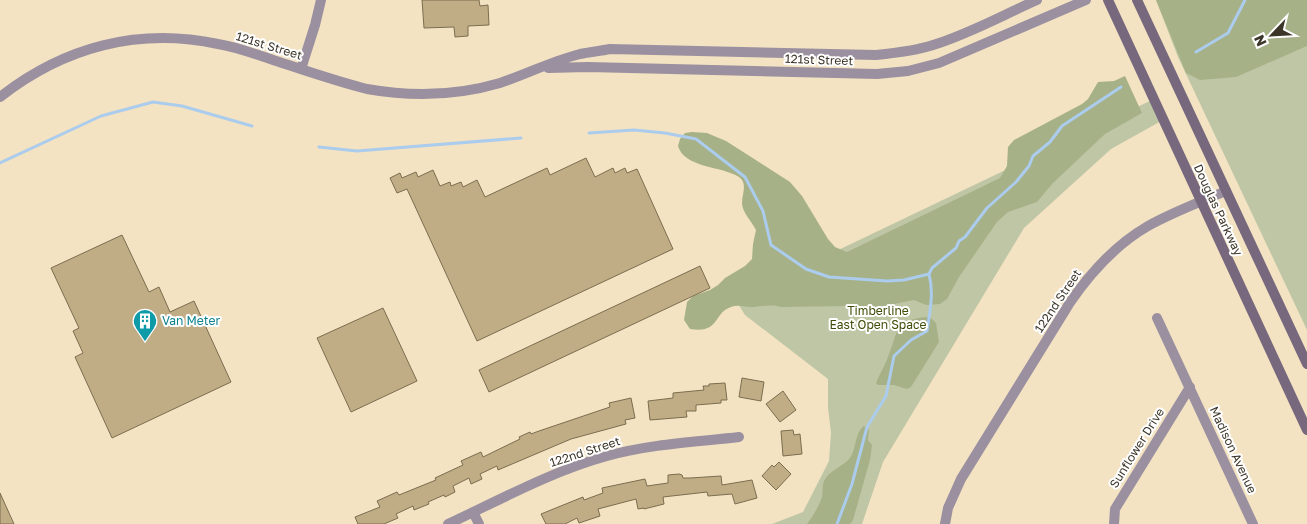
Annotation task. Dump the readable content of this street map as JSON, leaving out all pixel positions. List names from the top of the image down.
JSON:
{
  "streets": {
    "main road": ["Douglas Parkway"],
    "street": [
      "121st Street",
      "122nd Street",
      "Sunflower Drive",
      "Madison Avenue"
    ]
  },
  "crossings": [
    ["Douglas Parkway", "122nd Street"],
    ["Sunflower Drive", "Madison Avenue"]
  ],
  "parks": ["Timberline East Open Space"],
  "places": {
    "building": ["Van Meter"]
  },
  "north": "bottom left"
}
